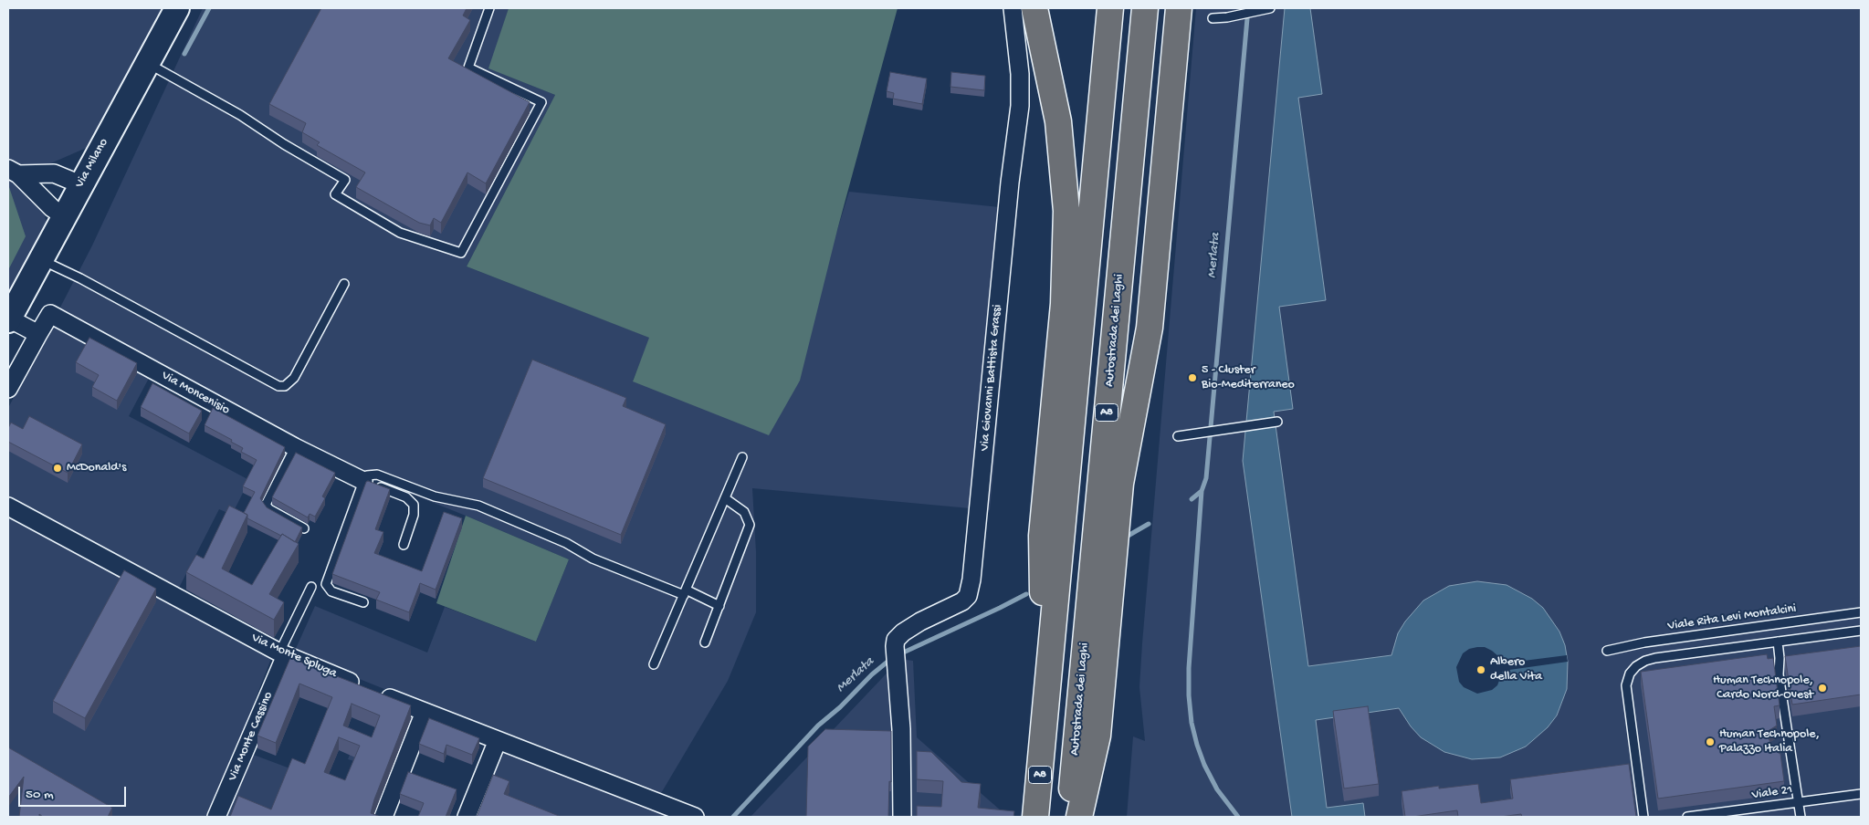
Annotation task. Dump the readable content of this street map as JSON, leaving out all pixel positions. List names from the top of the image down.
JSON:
{
  "streets": {
    "highway": ["Autostrada dei Laghi", "A8"],
    "main road": ["Via Milano"],
    "street": [
      "Via Giovanni Battista Grassi",
      "Via Moncenisio",
      "Via Monte Spluga",
      "Via Monte Cassino"
    ],
    "lane": ["Viale Rita Levi Montalcini", "Viale 21"]
  },
  "crossings": [
    ["Via Monte Spluga", "Via Monte Cassino"]
  ],
  "water": ["Merlata"],
  "places": [
    "5 - Cluster Bio-Mediterraneo",
    "McDonald's",
    "Albero della Vita",
    "Human Technopole, Cardo Nord-Ovest",
    "Human Technopole, Palazzo Italia"
  ],
  "scale_bar": "50 m"
}
